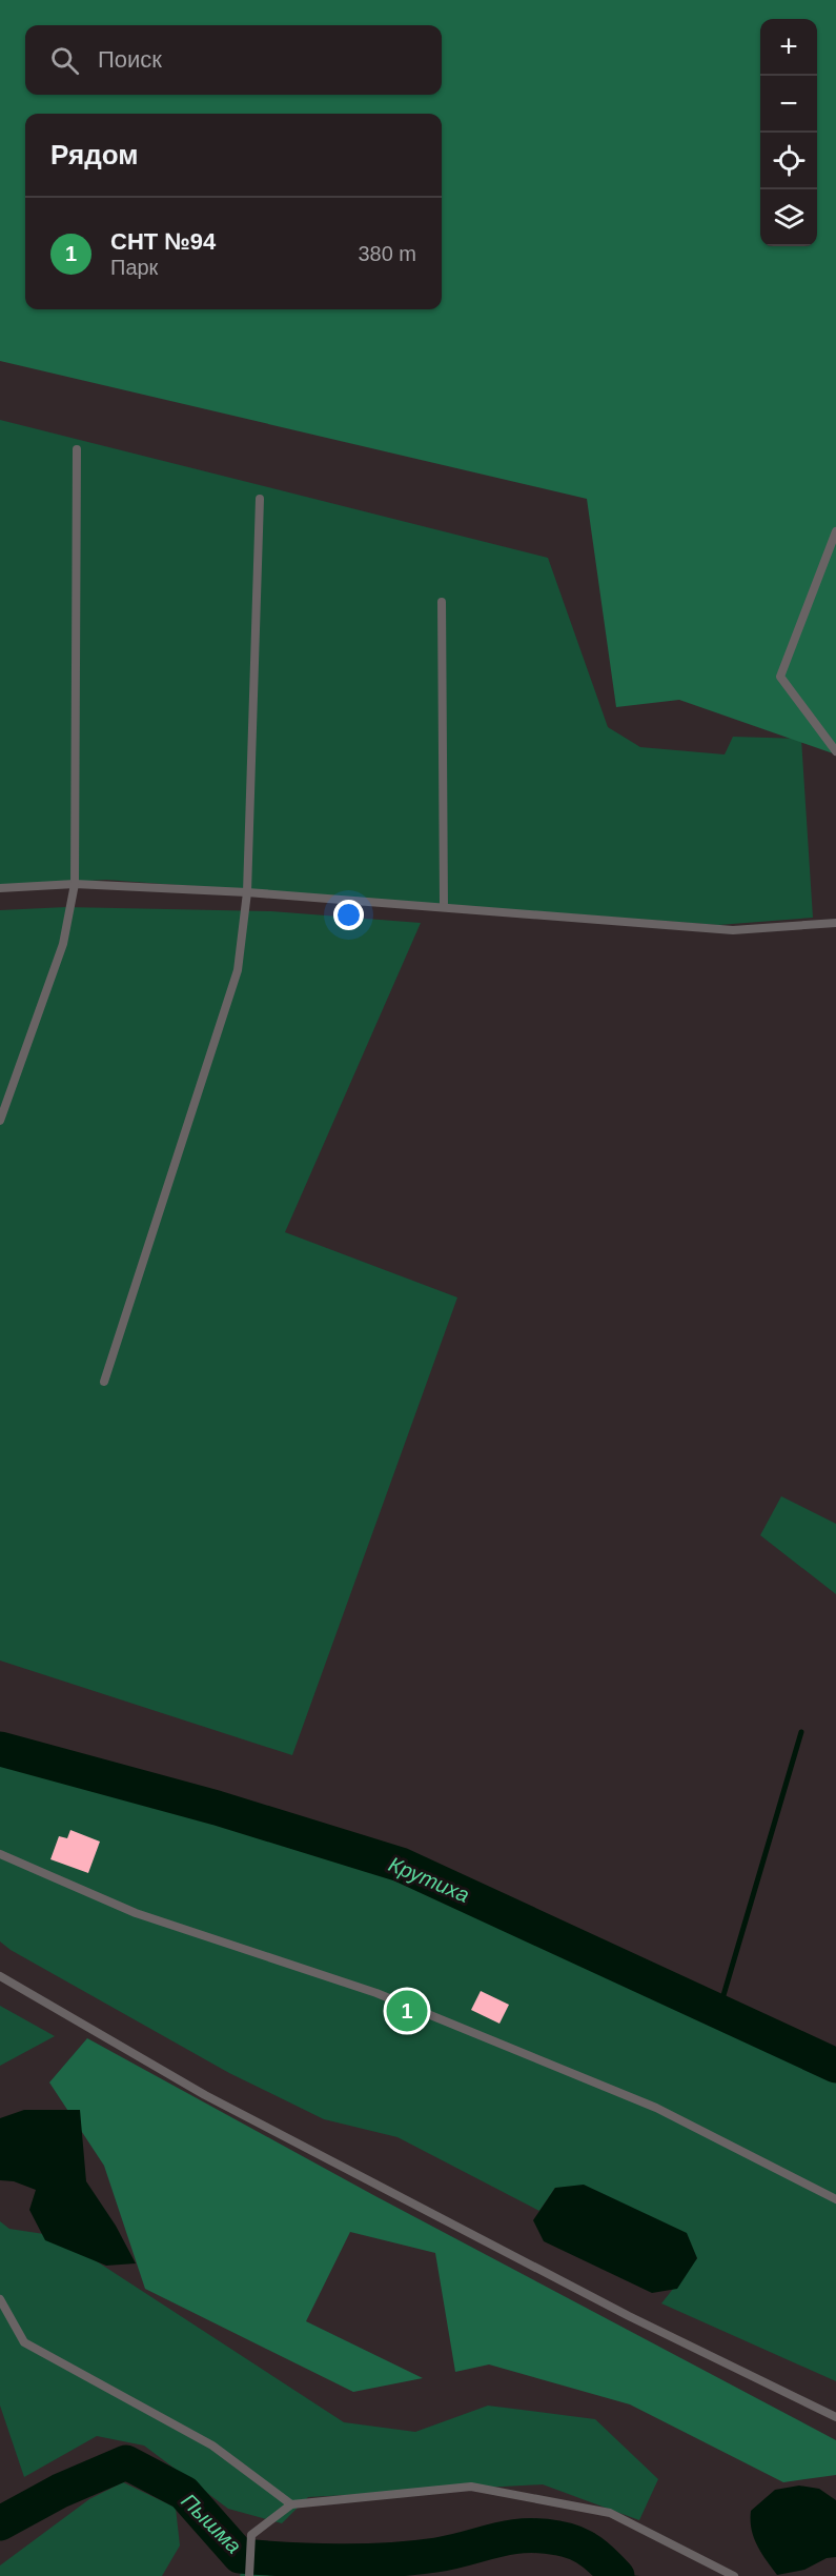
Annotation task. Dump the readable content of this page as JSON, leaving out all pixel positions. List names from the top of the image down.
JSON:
{
  "water": ["Крутиха", "Пышма"],
  "page": {
    "map_buttons": ["+", "−"],
    "search": "Поиск",
    "heading": "Рядом",
    "list": [
      {
        "mark": "1",
        "name": "СНТ №94",
        "note": "Парк",
        "value": "380 m"
      }
    ],
    "pins": "1"
  }
}
